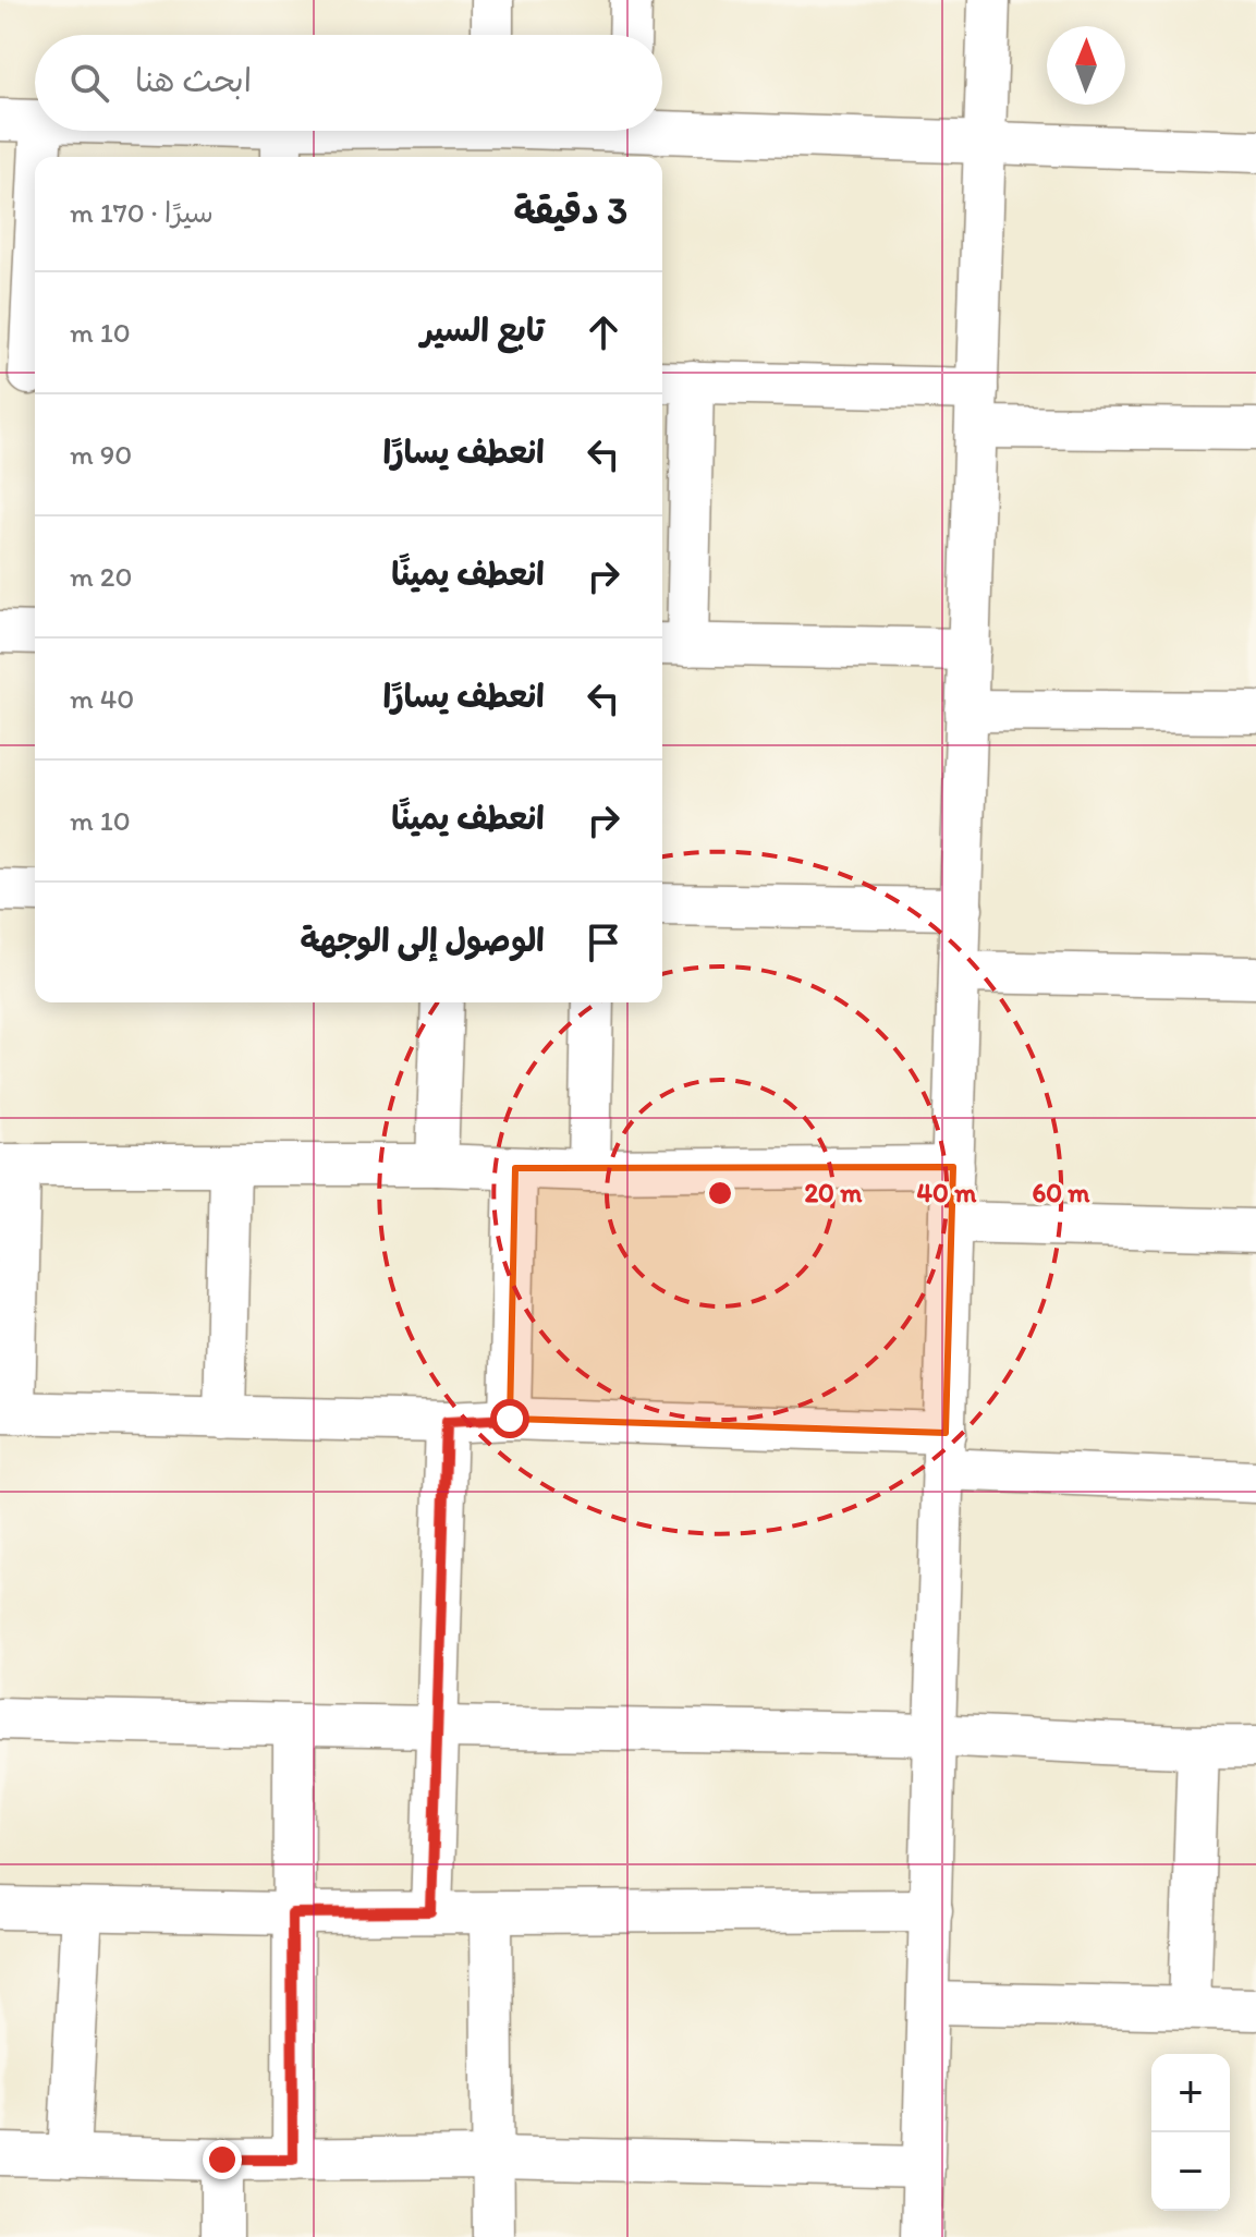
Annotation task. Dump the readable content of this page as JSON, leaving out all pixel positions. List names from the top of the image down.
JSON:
{
  "north": "top",
  "page": {
    "search": "ابحث هنا",
    "heading": ["3 دقيقة", "سيرًا · 170 m"],
    "list": [
      ["تابع السير", "10 m"],
      ["انعطف يسارًا", "90 m"],
      ["انعطف يمينًا", "20 m"],
      ["انعطف يسارًا", "40 m"],
      ["انعطف يمينًا", "10 m"],
      "الوصول إلى الوجهة"
    ],
    "map_buttons": ["+", "−"]
  },
  "rings": ["20 m", "40 m", "60 m"]
}
